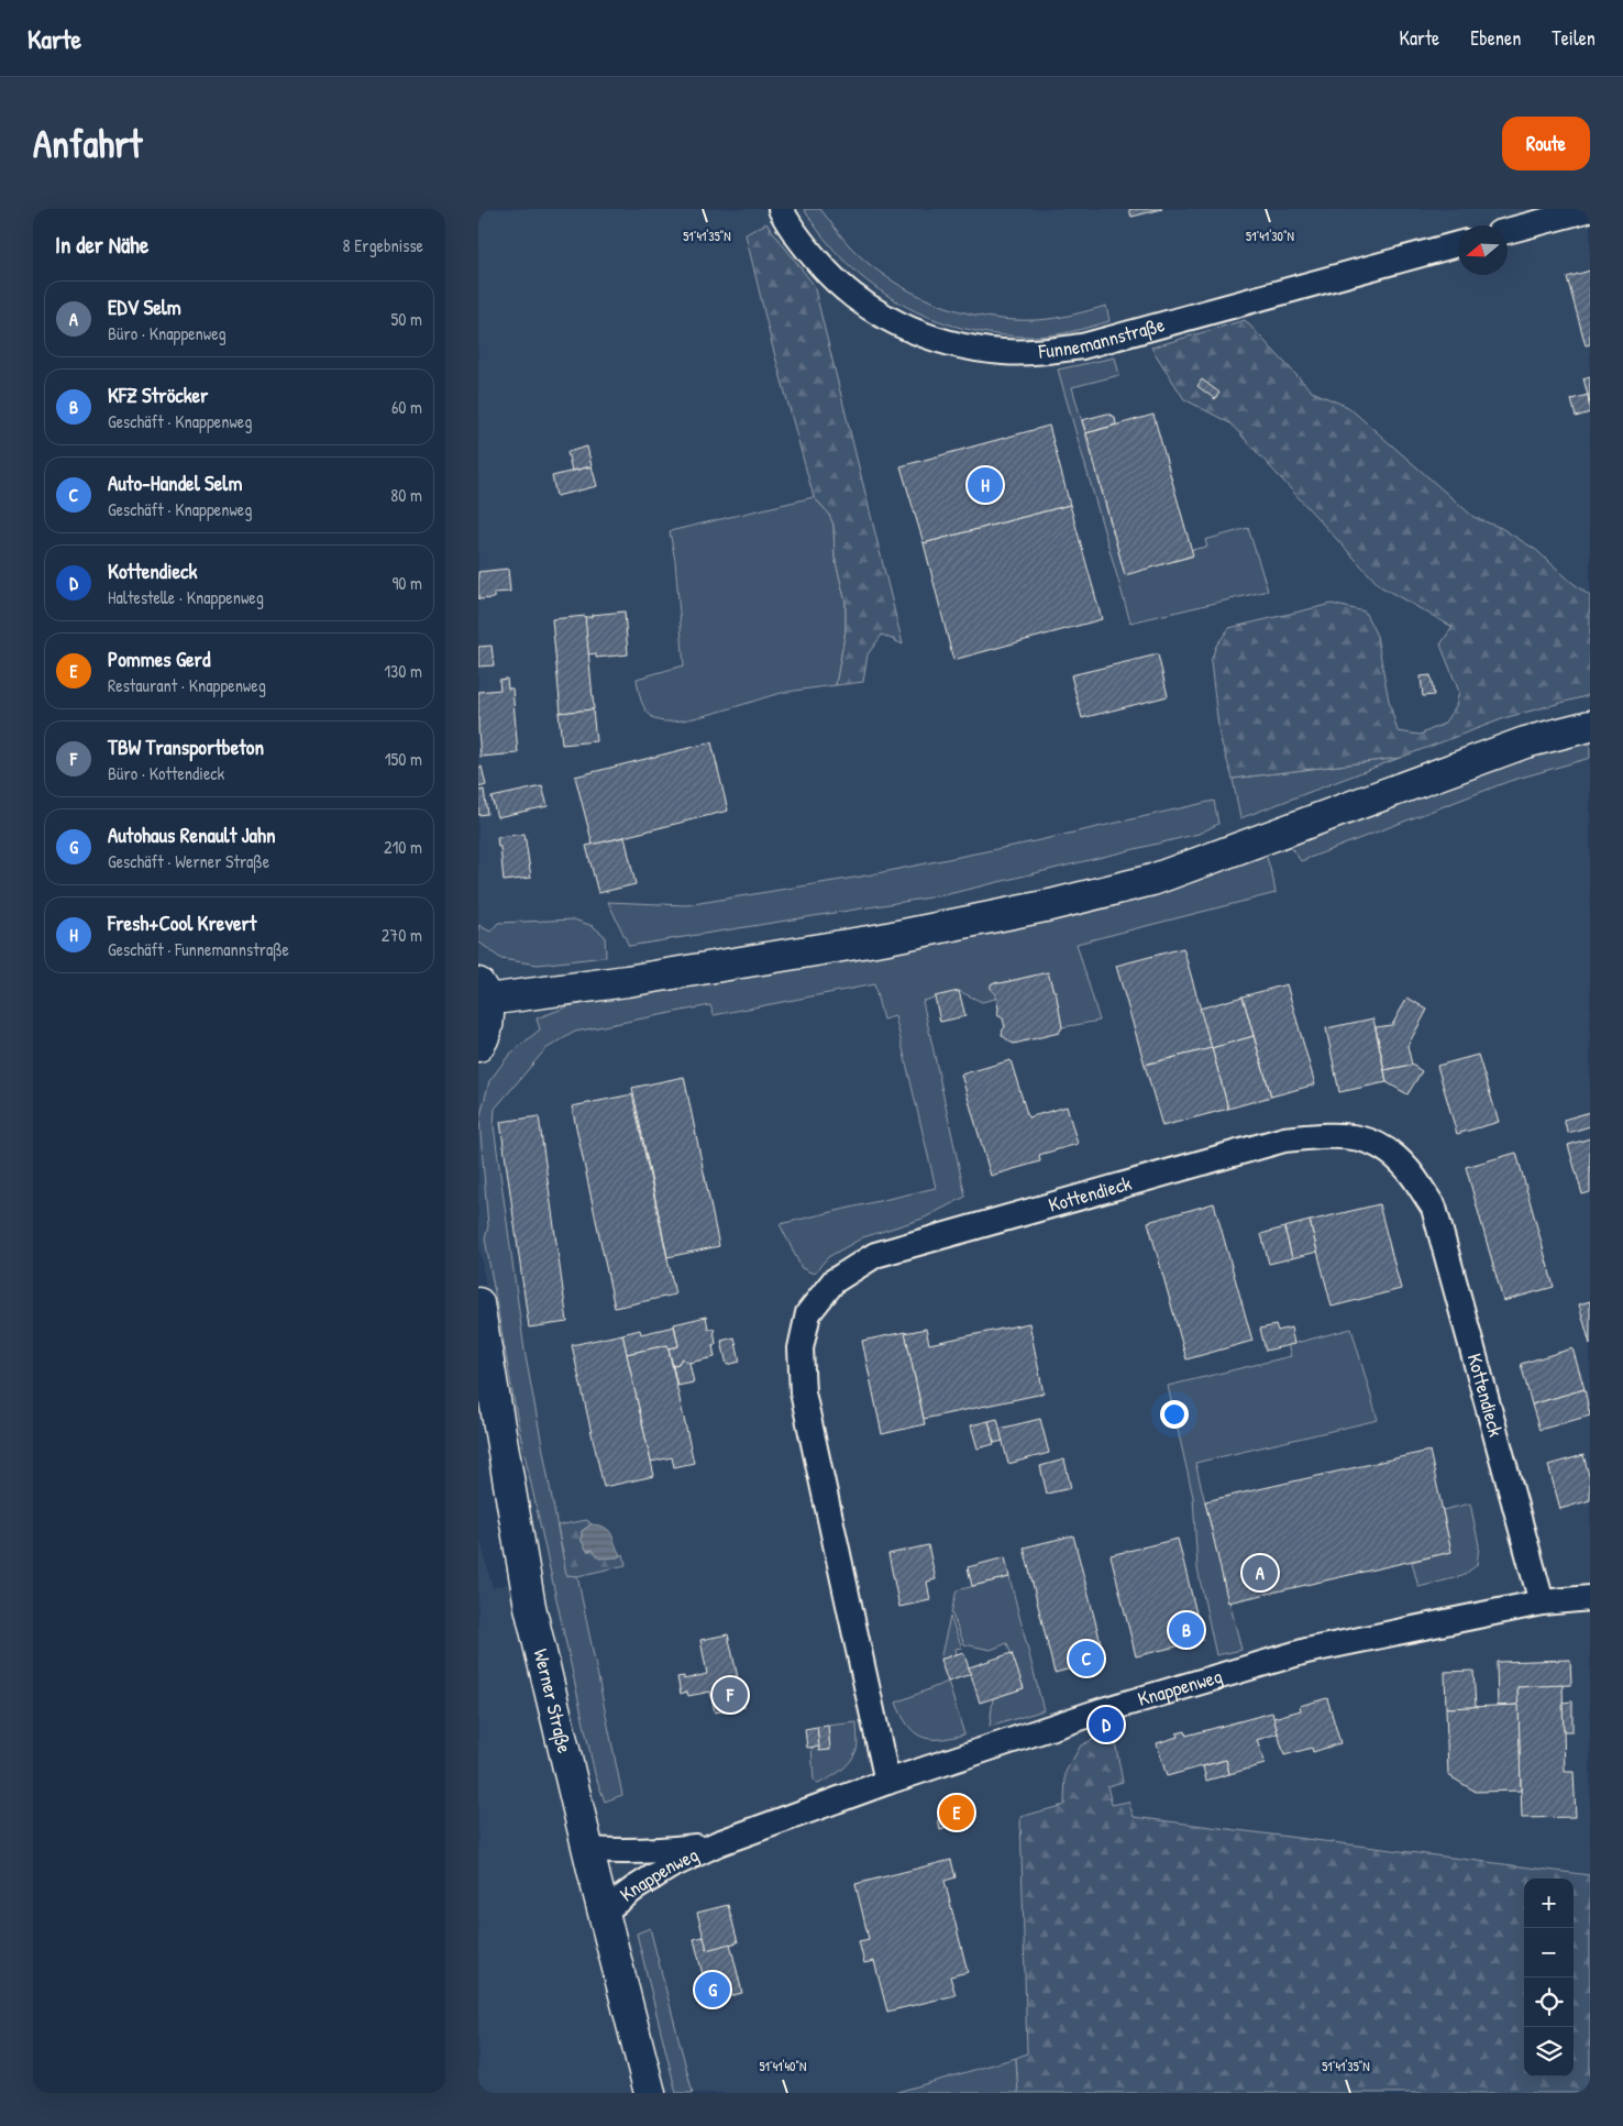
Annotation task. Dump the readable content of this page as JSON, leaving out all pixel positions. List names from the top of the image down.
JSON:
{
  "streets": {
    "street": [
      "Funnemannstraße",
      "Kottendieck",
      "Knappenweg",
      "Werner Straße"
    ]
  },
  "crossings": [
    ["Kottendieck", "Knappenweg"],
    ["Knappenweg", "Werner Straße"]
  ],
  "north": "left",
  "page": {
    "header": "Karte",
    "nav": ["Karte", "Ebenen", "Teilen"],
    "buttons": "Route",
    "title": "Anfahrt",
    "heading": ["In der Nähe", "8 Ergebnisse"],
    "list": [
      {
        "mark": "A",
        "name": "EDV Selm",
        "note": "Büro · Knappenweg",
        "value": "50 m"
      },
      {
        "mark": "B",
        "name": "KFZ Ströcker",
        "note": "Geschäft · Knappenweg",
        "value": "60 m"
      },
      {
        "mark": "C",
        "name": "Auto-Handel Selm",
        "note": "Geschäft · Knappenweg",
        "value": "80 m"
      },
      {
        "mark": "D",
        "name": "Kottendieck",
        "note": "Haltestelle · Knappenweg",
        "value": "90 m"
      },
      {
        "mark": "E",
        "name": "Pommes Gerd",
        "note": "Restaurant · Knappenweg",
        "value": "130 m"
      },
      {
        "mark": "F",
        "name": "TBW Transportbeton",
        "note": "Büro · Kottendieck",
        "value": "150 m"
      },
      {
        "mark": "G",
        "name": "Autohaus Renault Jahn",
        "note": "Geschäft · Werner Straße",
        "value": "210 m"
      },
      {
        "mark": "H",
        "name": "Fresh+Cool Krevert",
        "note": "Geschäft · Funnemannstraße",
        "value": "270 m"
      }
    ],
    "pins": [
      "H",
      "A",
      "B",
      "C",
      "F",
      "D",
      "E",
      "G"
    ],
    "map_buttons": ["+", "−"]
  },
  "coordinates": ["51°41'35\"N", "51°41'30\"N", "51°41'40\"N"]
}
